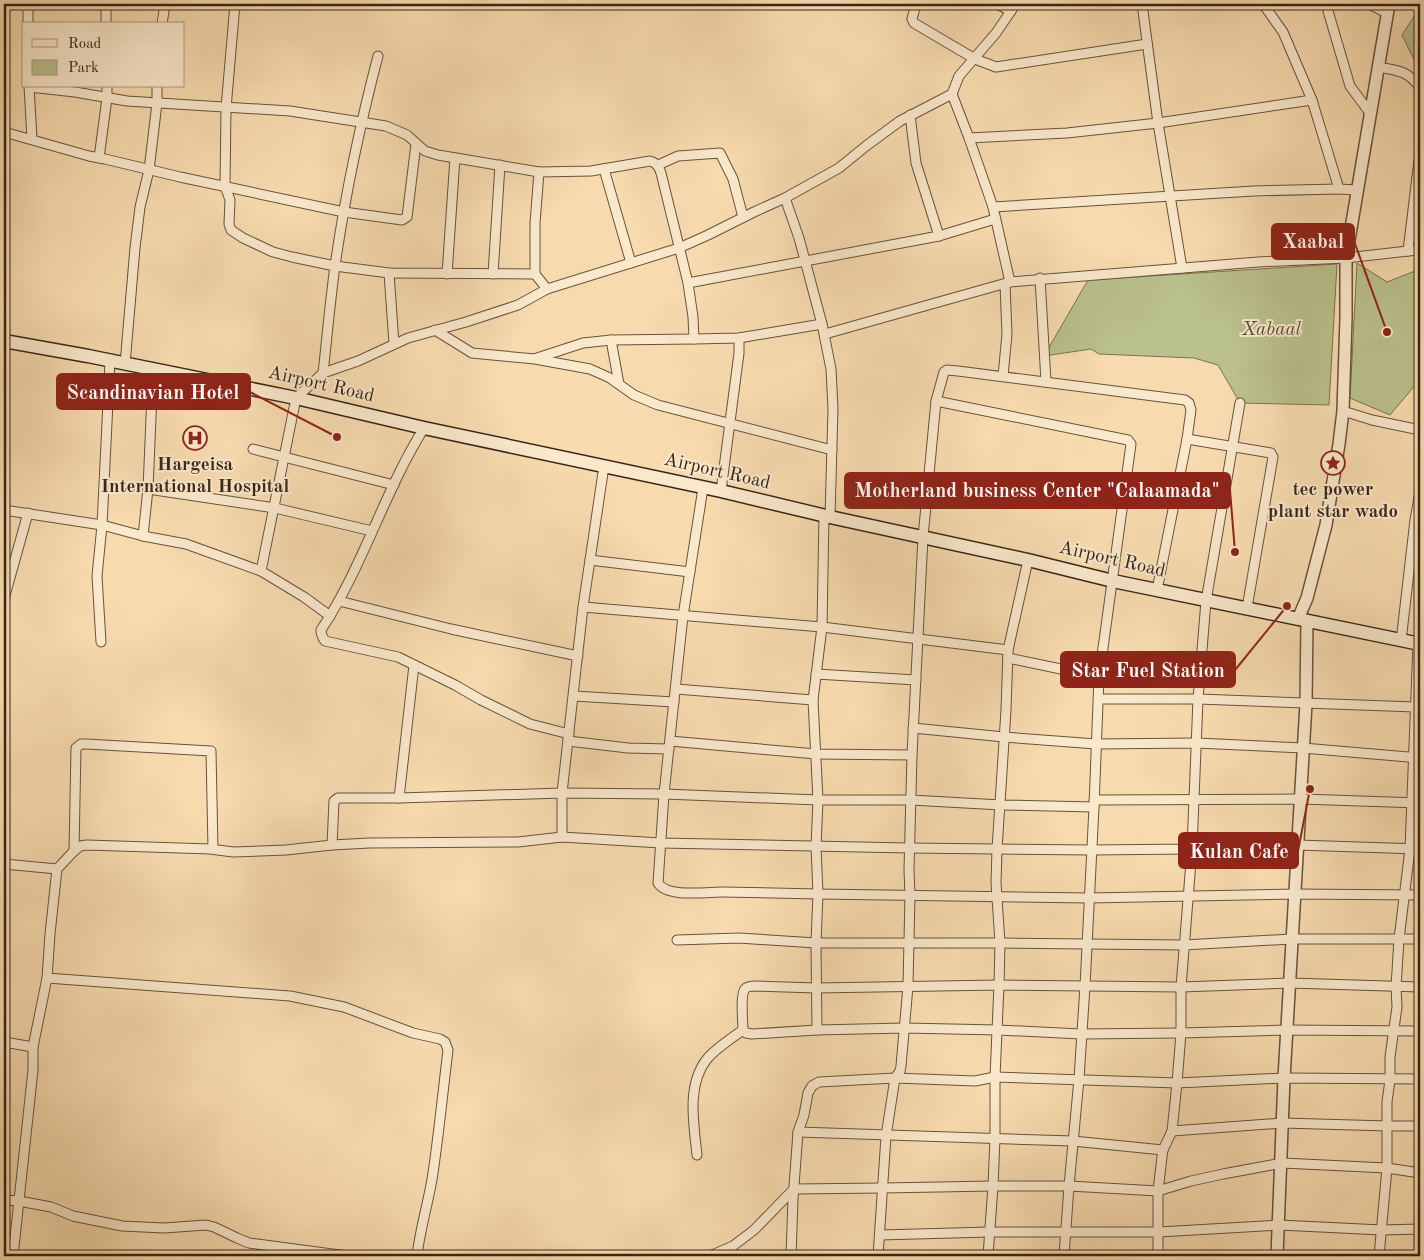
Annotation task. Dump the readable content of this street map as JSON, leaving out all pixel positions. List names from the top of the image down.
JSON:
{
  "streets": {
    "main road": ["Airport Road"]
  },
  "parks": ["Xabaal"],
  "places": {
    "other": [
      "Xaabal",
      "Scandinavian Hotel",
      "Motherland business Center \"Calaamada\"",
      "Star Fuel Station",
      "Kulan Cafe"
    ],
    "hospital": ["Hargeisa International Hospital"],
    "place": ["tec power plant star wado"]
  },
  "legend": ["Road", "Park"]
}
